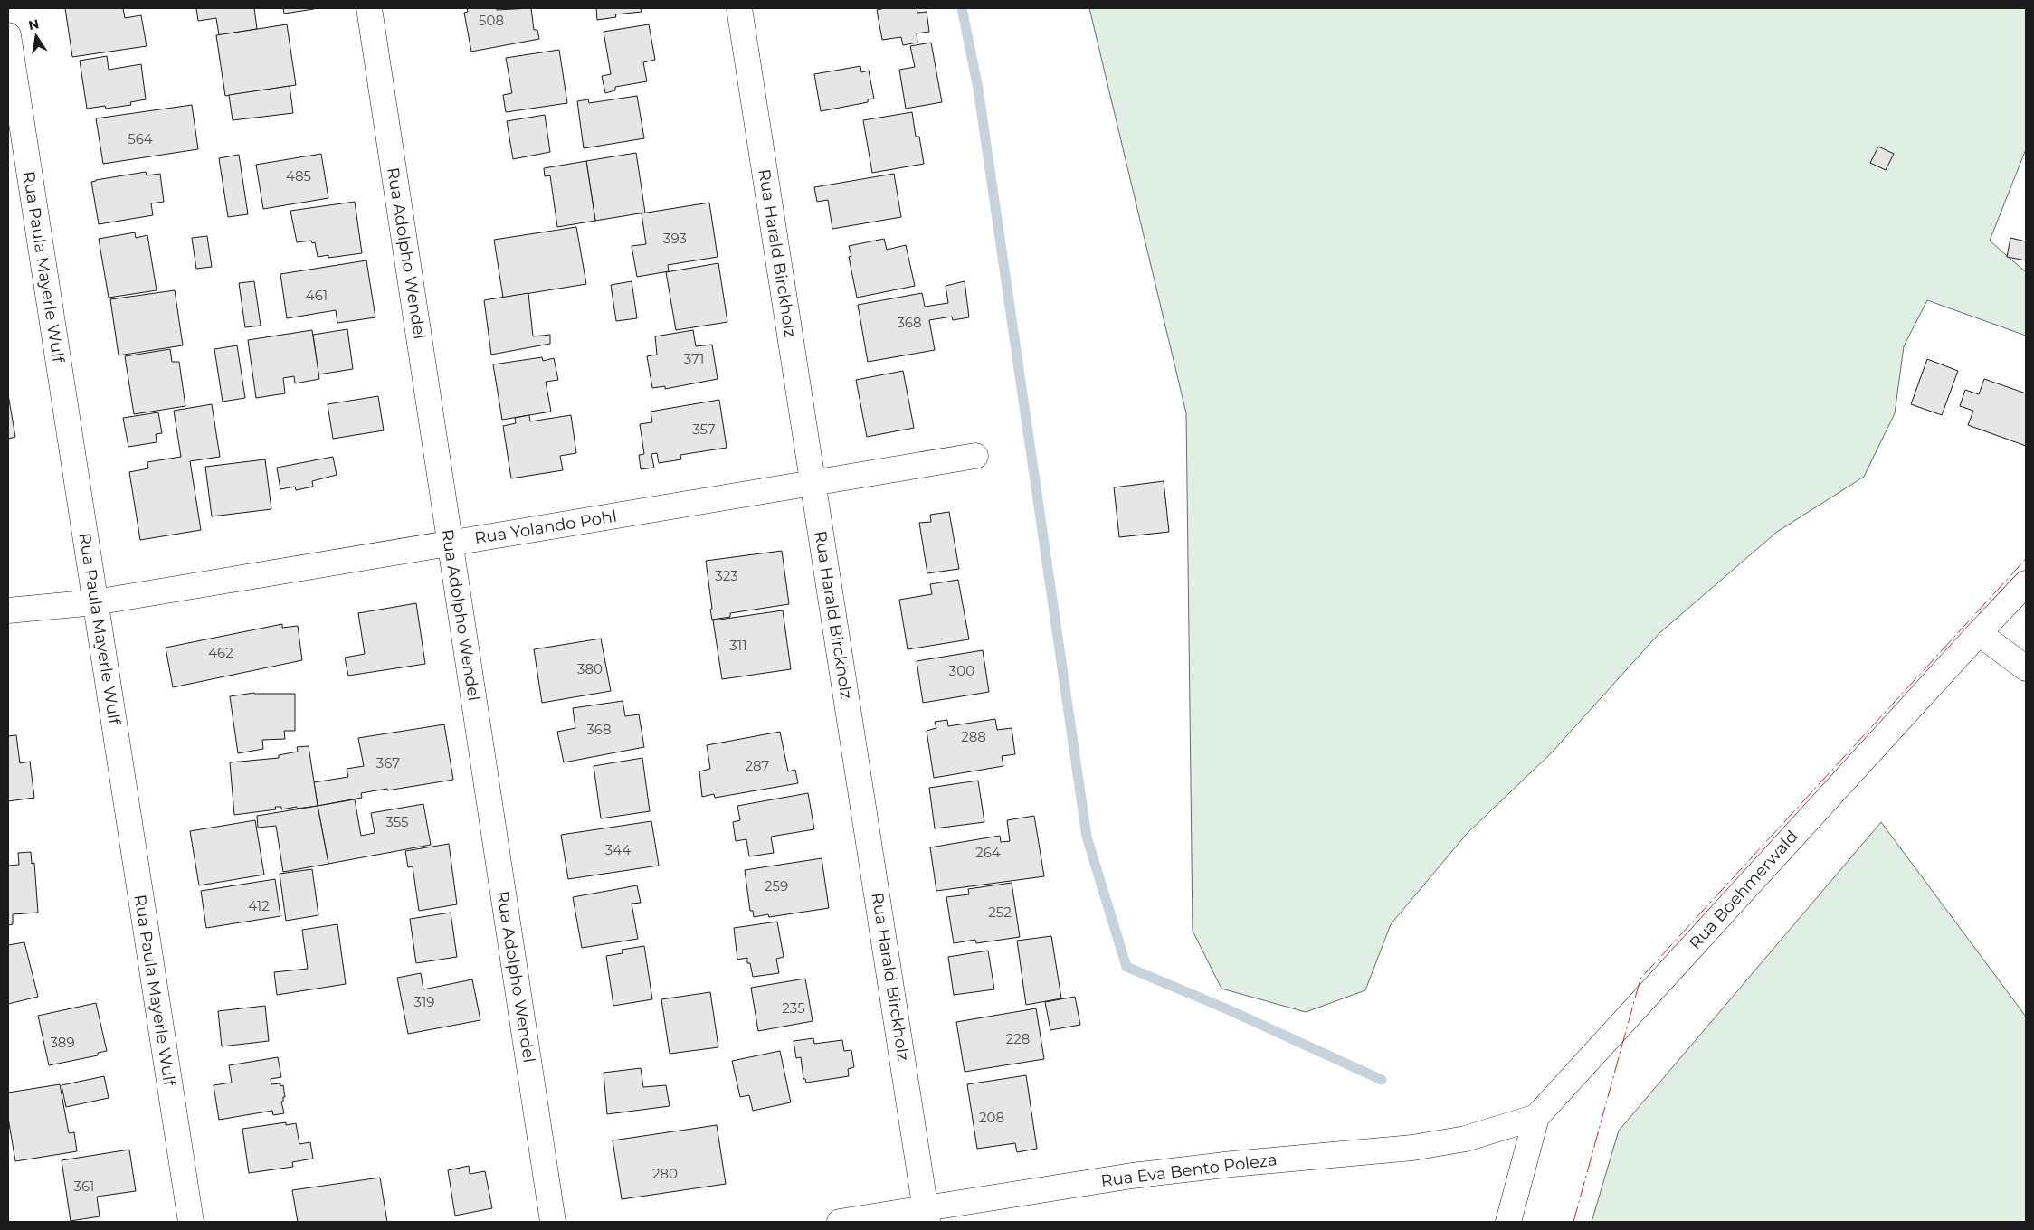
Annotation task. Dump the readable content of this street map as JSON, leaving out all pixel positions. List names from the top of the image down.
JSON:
{
  "streets": {
    "street": [
      "Rua Adolpho Wendel",
      "Rua Harald Birckholz",
      "Rua Paula Mayerle Wulf",
      "Rua Yolando Pohl",
      "Rua Boehmerwald",
      "Rua Eva Bento Poleza"
    ]
  },
  "crossings": [
    ["Rua Adolpho Wendel", "Rua Yolando Pohl"],
    ["Rua Harald Birckholz", "Rua Yolando Pohl"],
    ["Rua Harald Birckholz", "Rua Eva Bento Poleza"],
    ["Rua Paula Mayerle Wulf", "Rua Yolando Pohl"],
    ["Rua Boehmerwald", "Rua Eva Bento Poleza"]
  ],
  "house_numbers": [
    "508",
    "564",
    "485",
    "393",
    "461",
    "368",
    "371",
    "357",
    "323",
    "311",
    "462",
    "380",
    "300",
    "368",
    "288",
    "367",
    "287",
    "355",
    "344",
    "264",
    "259",
    "412",
    "252",
    "319",
    "235",
    "228",
    "389",
    "208",
    "280",
    "361"
  ],
  "north": "top"
}
